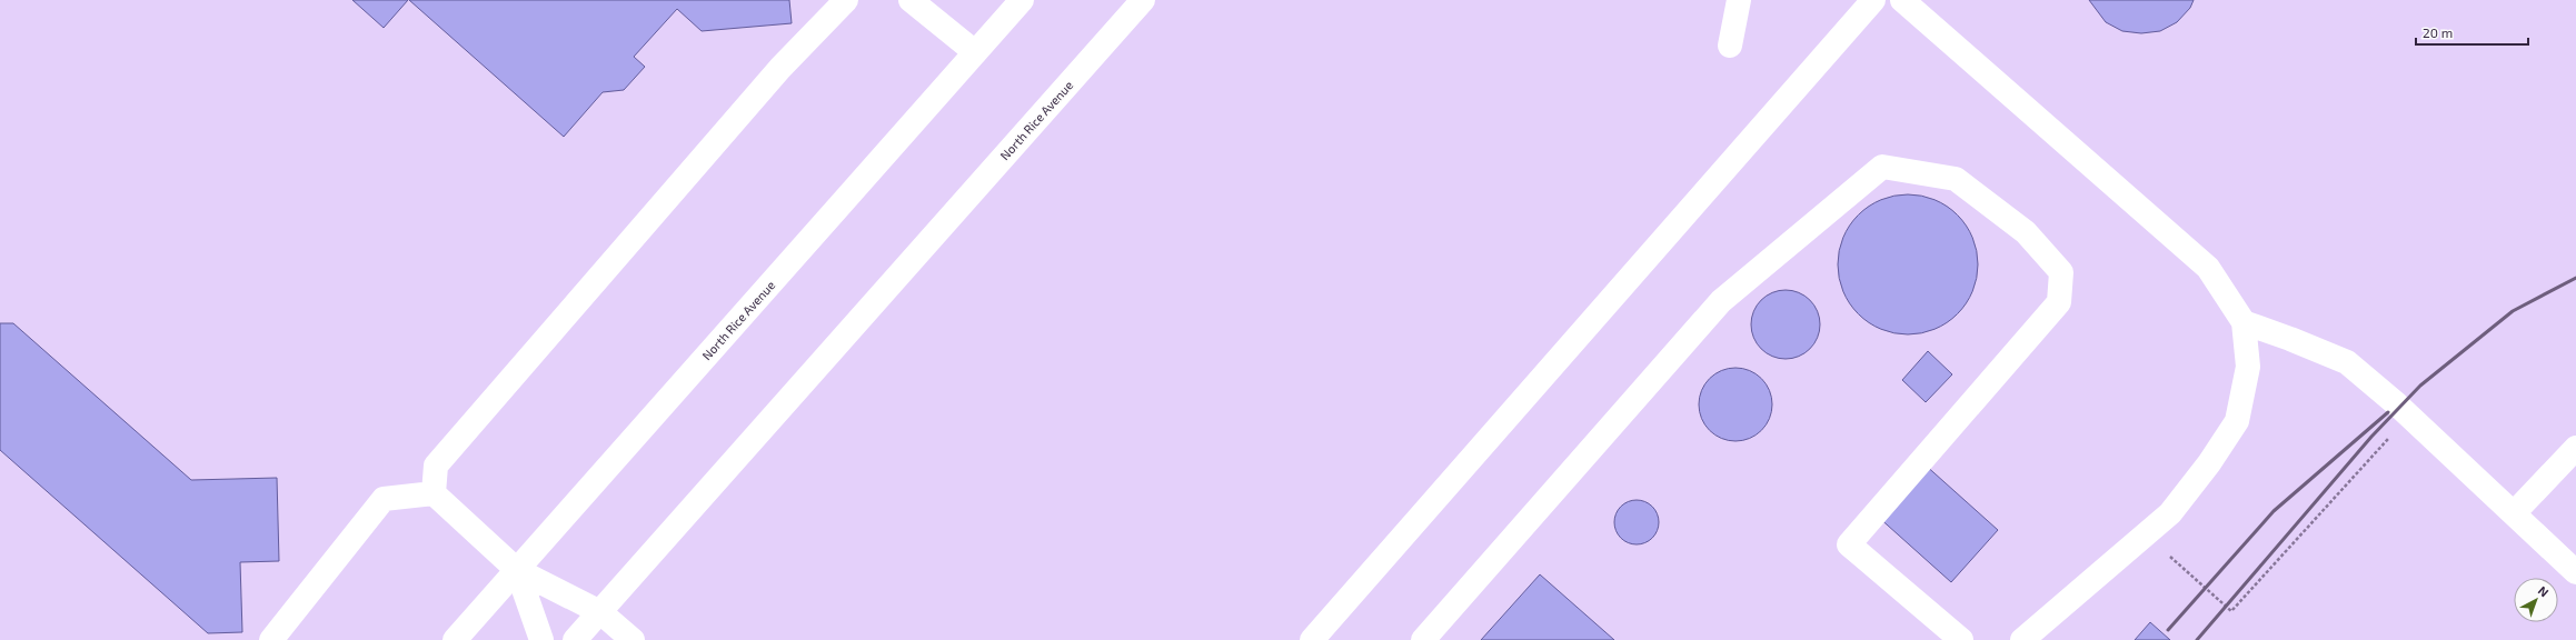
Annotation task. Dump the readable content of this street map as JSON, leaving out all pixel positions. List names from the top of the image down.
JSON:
{
  "streets": {
    "main road": ["North Rice Avenue"]
  },
  "scale_bar": "20 m",
  "north": "top right"
}
